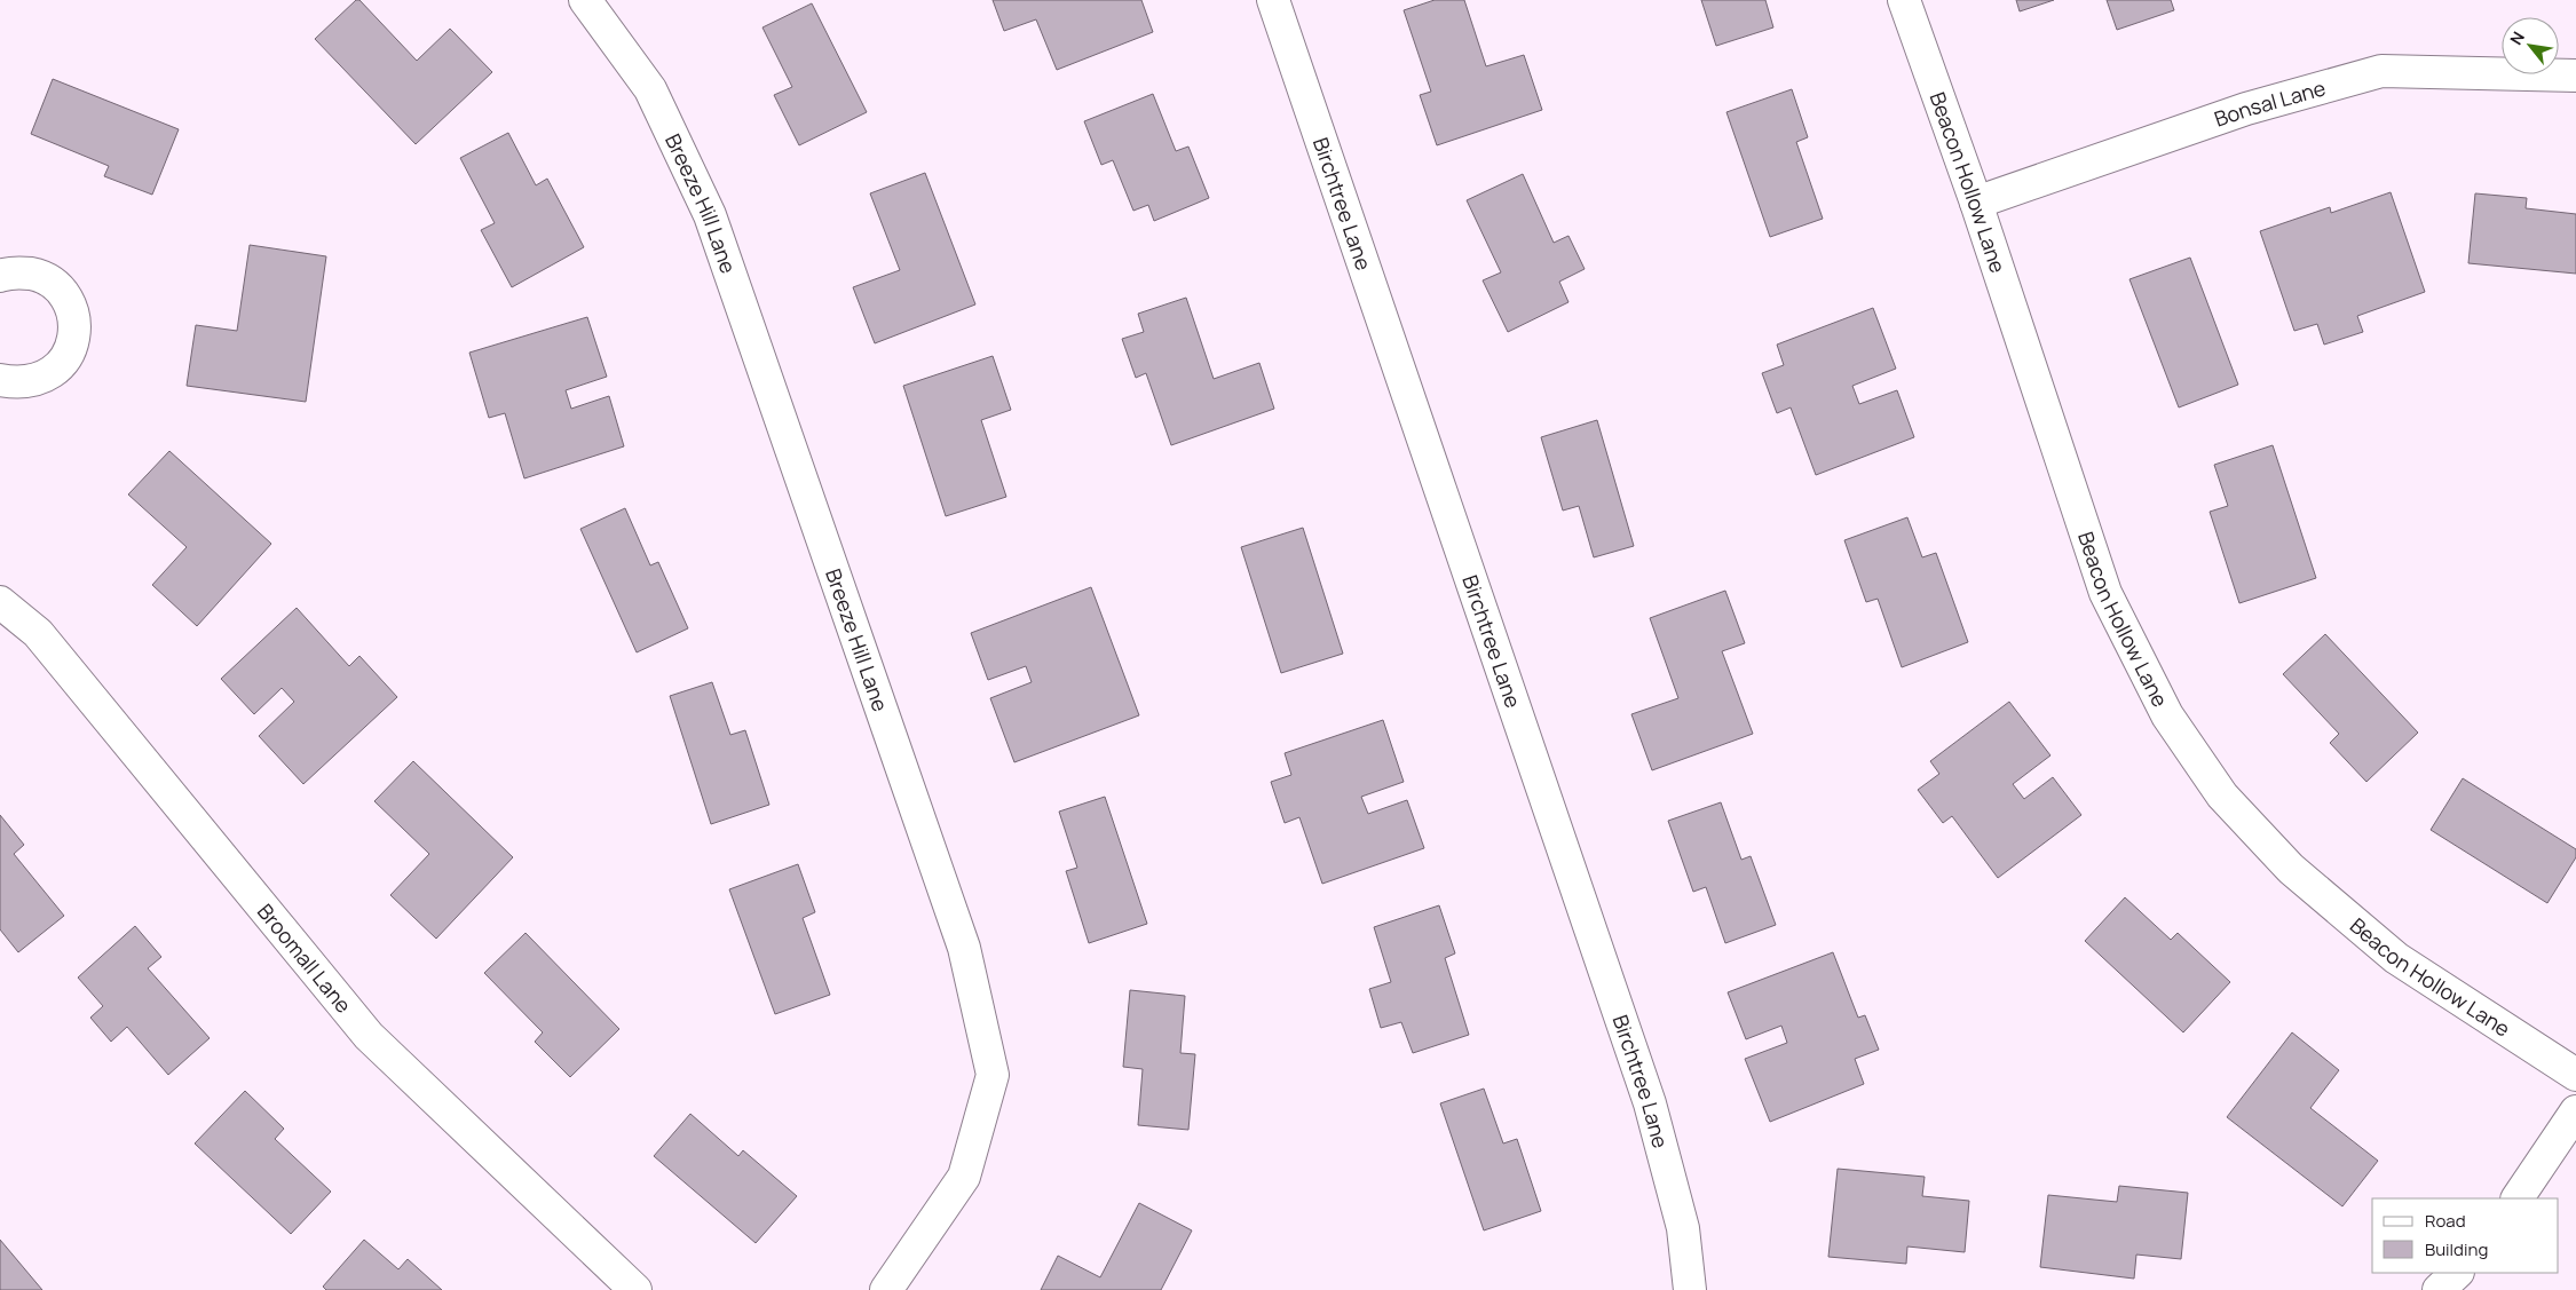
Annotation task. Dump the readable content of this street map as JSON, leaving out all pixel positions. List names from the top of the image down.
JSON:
{
  "streets": {
    "street": [
      "Bonsal Lane",
      "Beacon Hollow Lane",
      "Breeze Hill Lane",
      "Birchtree Lane",
      "Broomall Lane"
    ]
  },
  "crossings": [
    ["Bonsal Lane", "Beacon Hollow Lane"]
  ],
  "legend": ["Road", "Building"],
  "north": "top left"
}
